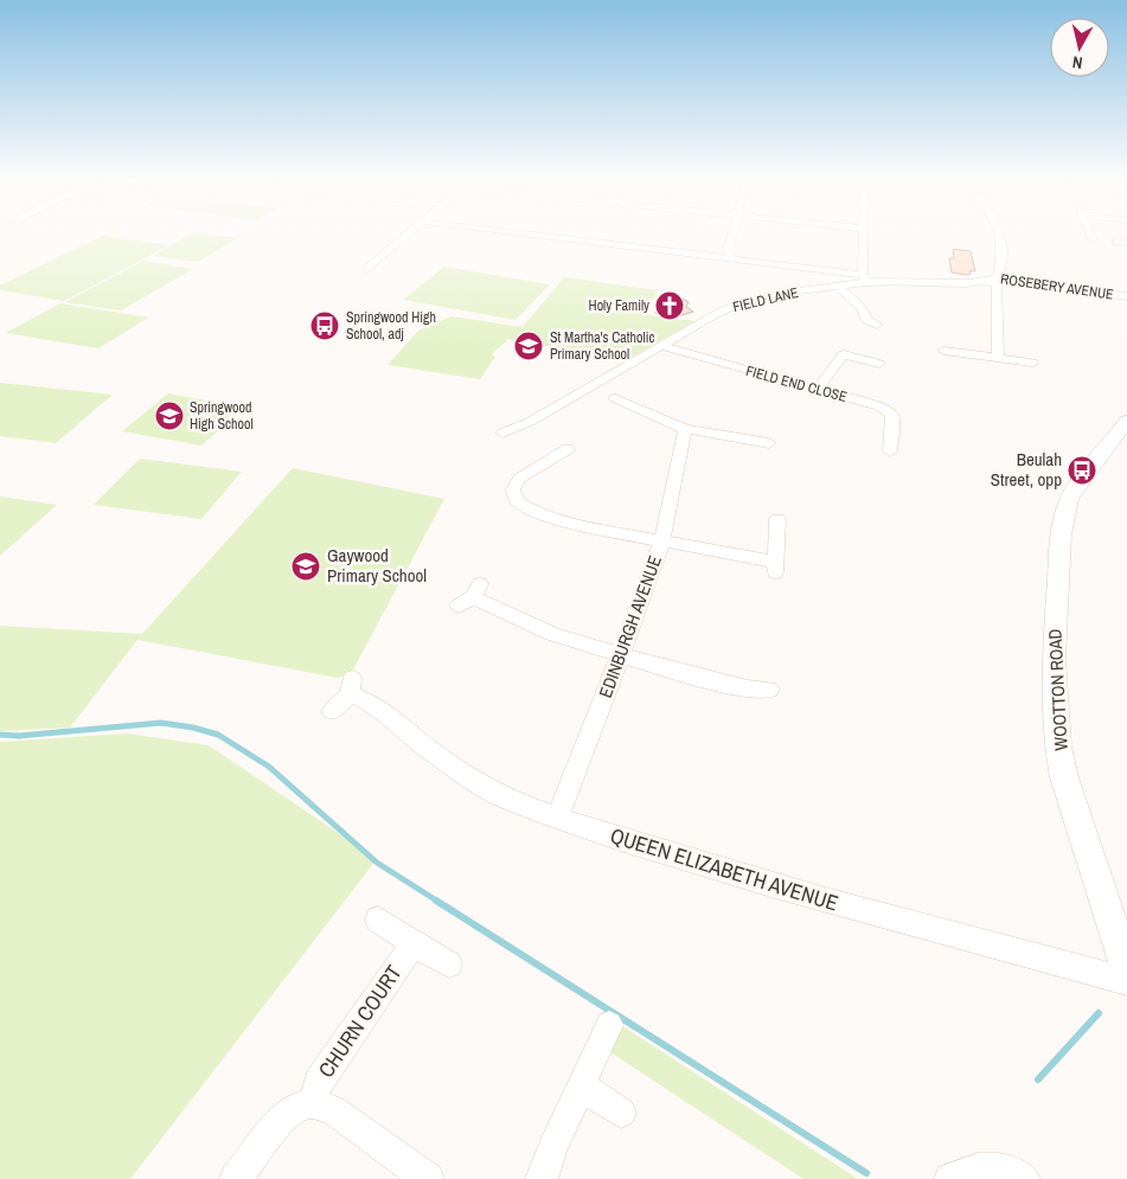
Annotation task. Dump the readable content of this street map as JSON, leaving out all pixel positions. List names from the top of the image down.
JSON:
{
  "streets": {
    "main road": ["WOOTTON ROAD"],
    "street": [
      "ROSEBERY AVENUE",
      "FIELD LANE",
      "FIELD END CLOSE",
      "EDINBURGH AVENUE",
      "QUEEN ELIZABETH AVENUE",
      "CHURN COURT"
    ]
  },
  "crossings": [
    ["ROSEBERY AVENUE", "FIELD LANE"],
    ["FIELD LANE", "FIELD END CLOSE"],
    ["EDINBURGH AVENUE", "QUEEN ELIZABETH AVENUE"]
  ],
  "places": {
    "church": ["Holy Family"],
    "bus stop": ["Springwood High School, adj", "Beulah Street, opp"],
    "school or university": ["St Martha's Catholic Primary School", "Springwood High School", "Gaywood Primary School"]
  },
  "north": "bottom"
}
